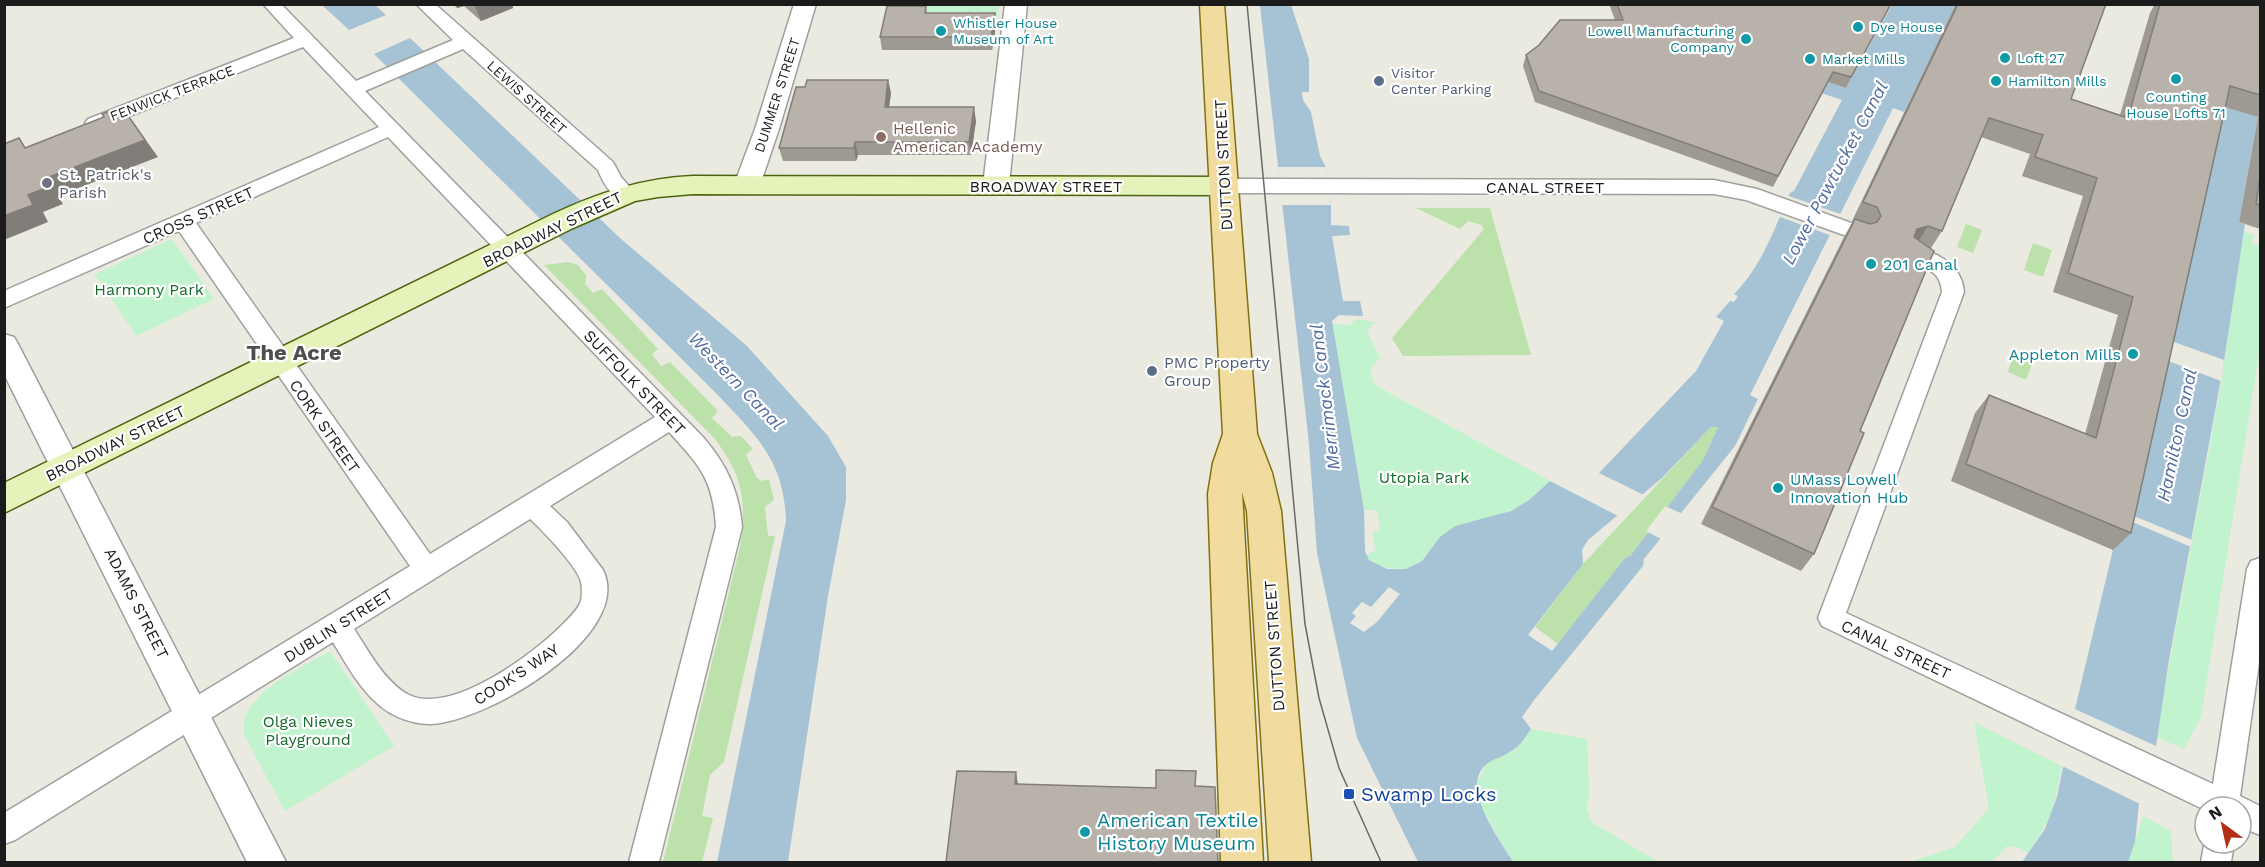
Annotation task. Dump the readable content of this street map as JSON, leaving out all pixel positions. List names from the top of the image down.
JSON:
{
  "streets": {
    "main road": ["DUTTON STREET", "BROADWAY STREET"],
    "street": [
      "FENWICK TERRACE",
      "DUMMER STREET",
      "LEWIS STREET",
      "CANAL STREET",
      "CROSS STREET",
      "SUFFOLK STREET",
      "CORK STREET",
      "ADAMS STREET",
      "DUBLIN STREET",
      "COOK'S WAY"
    ]
  },
  "crossings": [
    ["FENWICK TERRACE", "SUFFOLK STREET"],
    ["DUMMER STREET", "BROADWAY STREET"],
    ["LEWIS STREET", "BROADWAY STREET"],
    ["DUTTON STREET", "BROADWAY STREET"],
    ["DUTTON STREET", "CANAL STREET"],
    ["BROADWAY STREET", "CANAL STREET"],
    ["BROADWAY STREET", "SUFFOLK STREET"],
    ["BROADWAY STREET", "CORK STREET"],
    ["BROADWAY STREET", "ADAMS STREET"],
    ["CROSS STREET", "SUFFOLK STREET"],
    ["CROSS STREET", "CORK STREET"],
    ["SUFFOLK STREET", "DUBLIN STREET"],
    ["CORK STREET", "DUBLIN STREET"],
    ["ADAMS STREET", "DUBLIN STREET"],
    ["DUBLIN STREET", "COOK'S WAY"]
  ],
  "districts": ["The Acre"],
  "water": [
    "Lower Pawtucket Canal",
    "Western Canal",
    "Merrimack Canal",
    "Hamilton Canal"
  ],
  "parks": ["Harmony Park", "Utopia Park", "Olga Nieves Playground"],
  "places": {
    "other": [
      "Dye House",
      "Whistler House Museum of Art",
      "Lowell Manufacturing Company",
      "Loft 27",
      "Market Mills",
      "Counting House Lofts 71",
      "Visitor Center Parking",
      "Hamilton Mills",
      "Hellenic American Academy",
      "St. Patrick's Parish",
      "201 Canal",
      "Appleton Mills",
      "PMC Property Group",
      "UMass Lowell Innovation Hub",
      "American Textile History Museum"
    ],
    "transit": ["Swamp Locks"]
  },
  "north": "top left"
}
